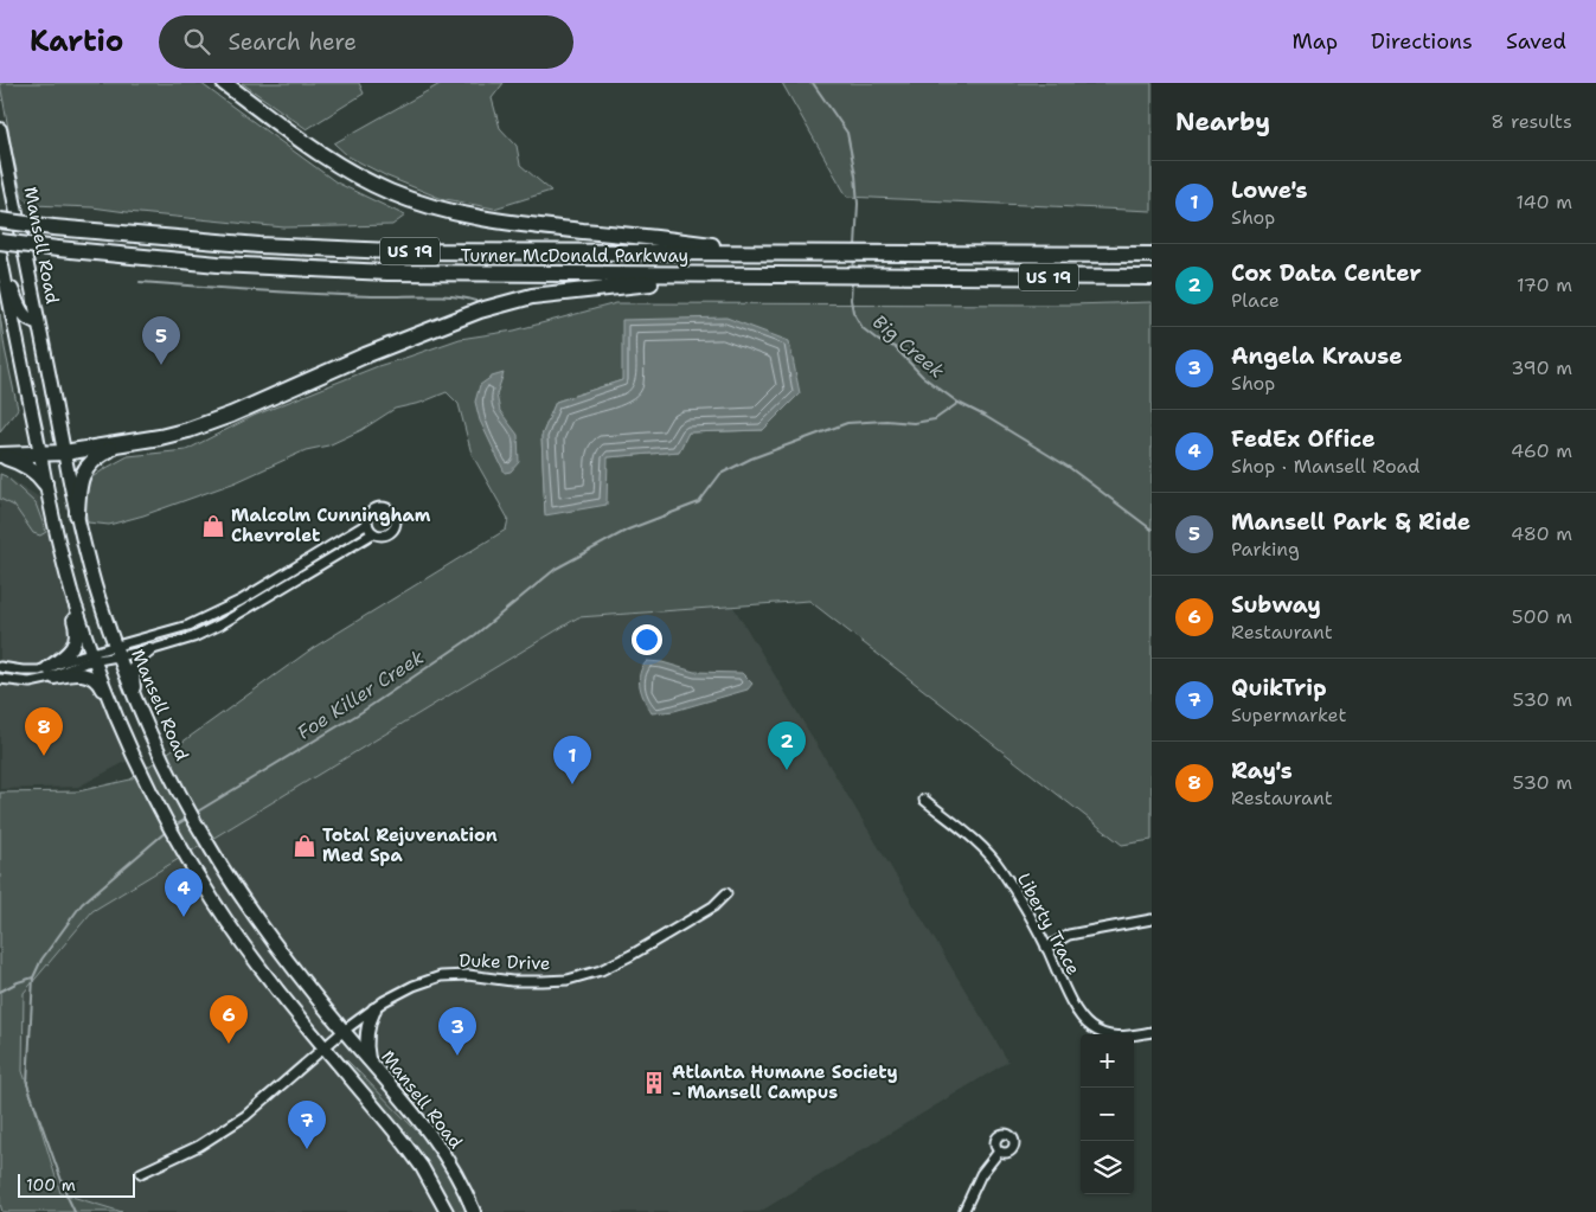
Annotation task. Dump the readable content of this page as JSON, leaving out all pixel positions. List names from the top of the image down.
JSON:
{
  "streets": {
    "highway": ["US 19", "Turner McDonald Parkway"],
    "main road": ["Mansell Road"],
    "street": ["Liberty Trace", "Duke Drive"]
  },
  "crossings": [
    ["Mansell Road", "Duke Drive"]
  ],
  "water": ["Big Creek", "Foe Killer Creek"],
  "places": {
    "shop": ["Malcolm Cunningham Chevrolet", "Total Rejuvenation Med Spa"],
    "building": ["Atlanta Humane Society - Mansell Campus"]
  },
  "scale_bar": "100 m",
  "page": {
    "header": "Kartio",
    "search": "Search here",
    "nav": ["Map", "Directions", "Saved"],
    "heading": ["Nearby", "8 results"],
    "list": [
      {
        "mark": "1",
        "name": "Lowe's",
        "note": "Shop",
        "value": "140 m"
      },
      {
        "mark": "2",
        "name": "Cox Data Center",
        "note": "Place",
        "value": "170 m"
      },
      {
        "mark": "3",
        "name": "Angela Krause",
        "note": "Shop",
        "value": "390 m"
      },
      {
        "mark": "4",
        "name": "FedEx Office",
        "note": "Shop · Mansell Road",
        "value": "460 m"
      },
      {
        "mark": "5",
        "name": "Mansell Park & Ride",
        "note": "Parking",
        "value": "480 m"
      },
      {
        "mark": "6",
        "name": "Subway",
        "note": "Restaurant",
        "value": "500 m"
      },
      {
        "mark": "7",
        "name": "QuikTrip",
        "note": "Supermarket",
        "value": "530 m"
      },
      {
        "mark": "8",
        "name": "Ray's",
        "note": "Restaurant",
        "value": "530 m"
      }
    ],
    "pins": [
      "5",
      "8",
      "2",
      "1",
      "4",
      "6",
      "3",
      "7"
    ],
    "map_buttons": ["+", "−"],
    "scale": "100 m"
  }
}
